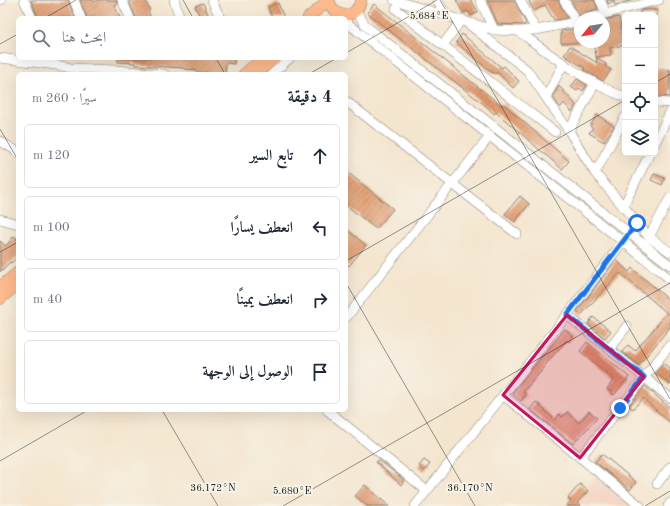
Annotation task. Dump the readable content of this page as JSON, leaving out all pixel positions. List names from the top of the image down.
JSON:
{
  "north": "bottom left",
  "page": {
    "map_buttons": ["+", "−"],
    "search": "ابحث هنا",
    "heading": ["4 دقيقة", "سيرًا · 260 m"],
    "list": [
      ["تابع السير", "120 m"],
      ["انعطف يسارًا", "100 m"],
      ["انعطف يمينًا", "40 m"],
      "الوصول إلى الوجهة"
    ]
  },
  "coordinates": [
    "5.684°E",
    "36.172°N",
    "36.170°N",
    "5.680°E"
  ]
}
